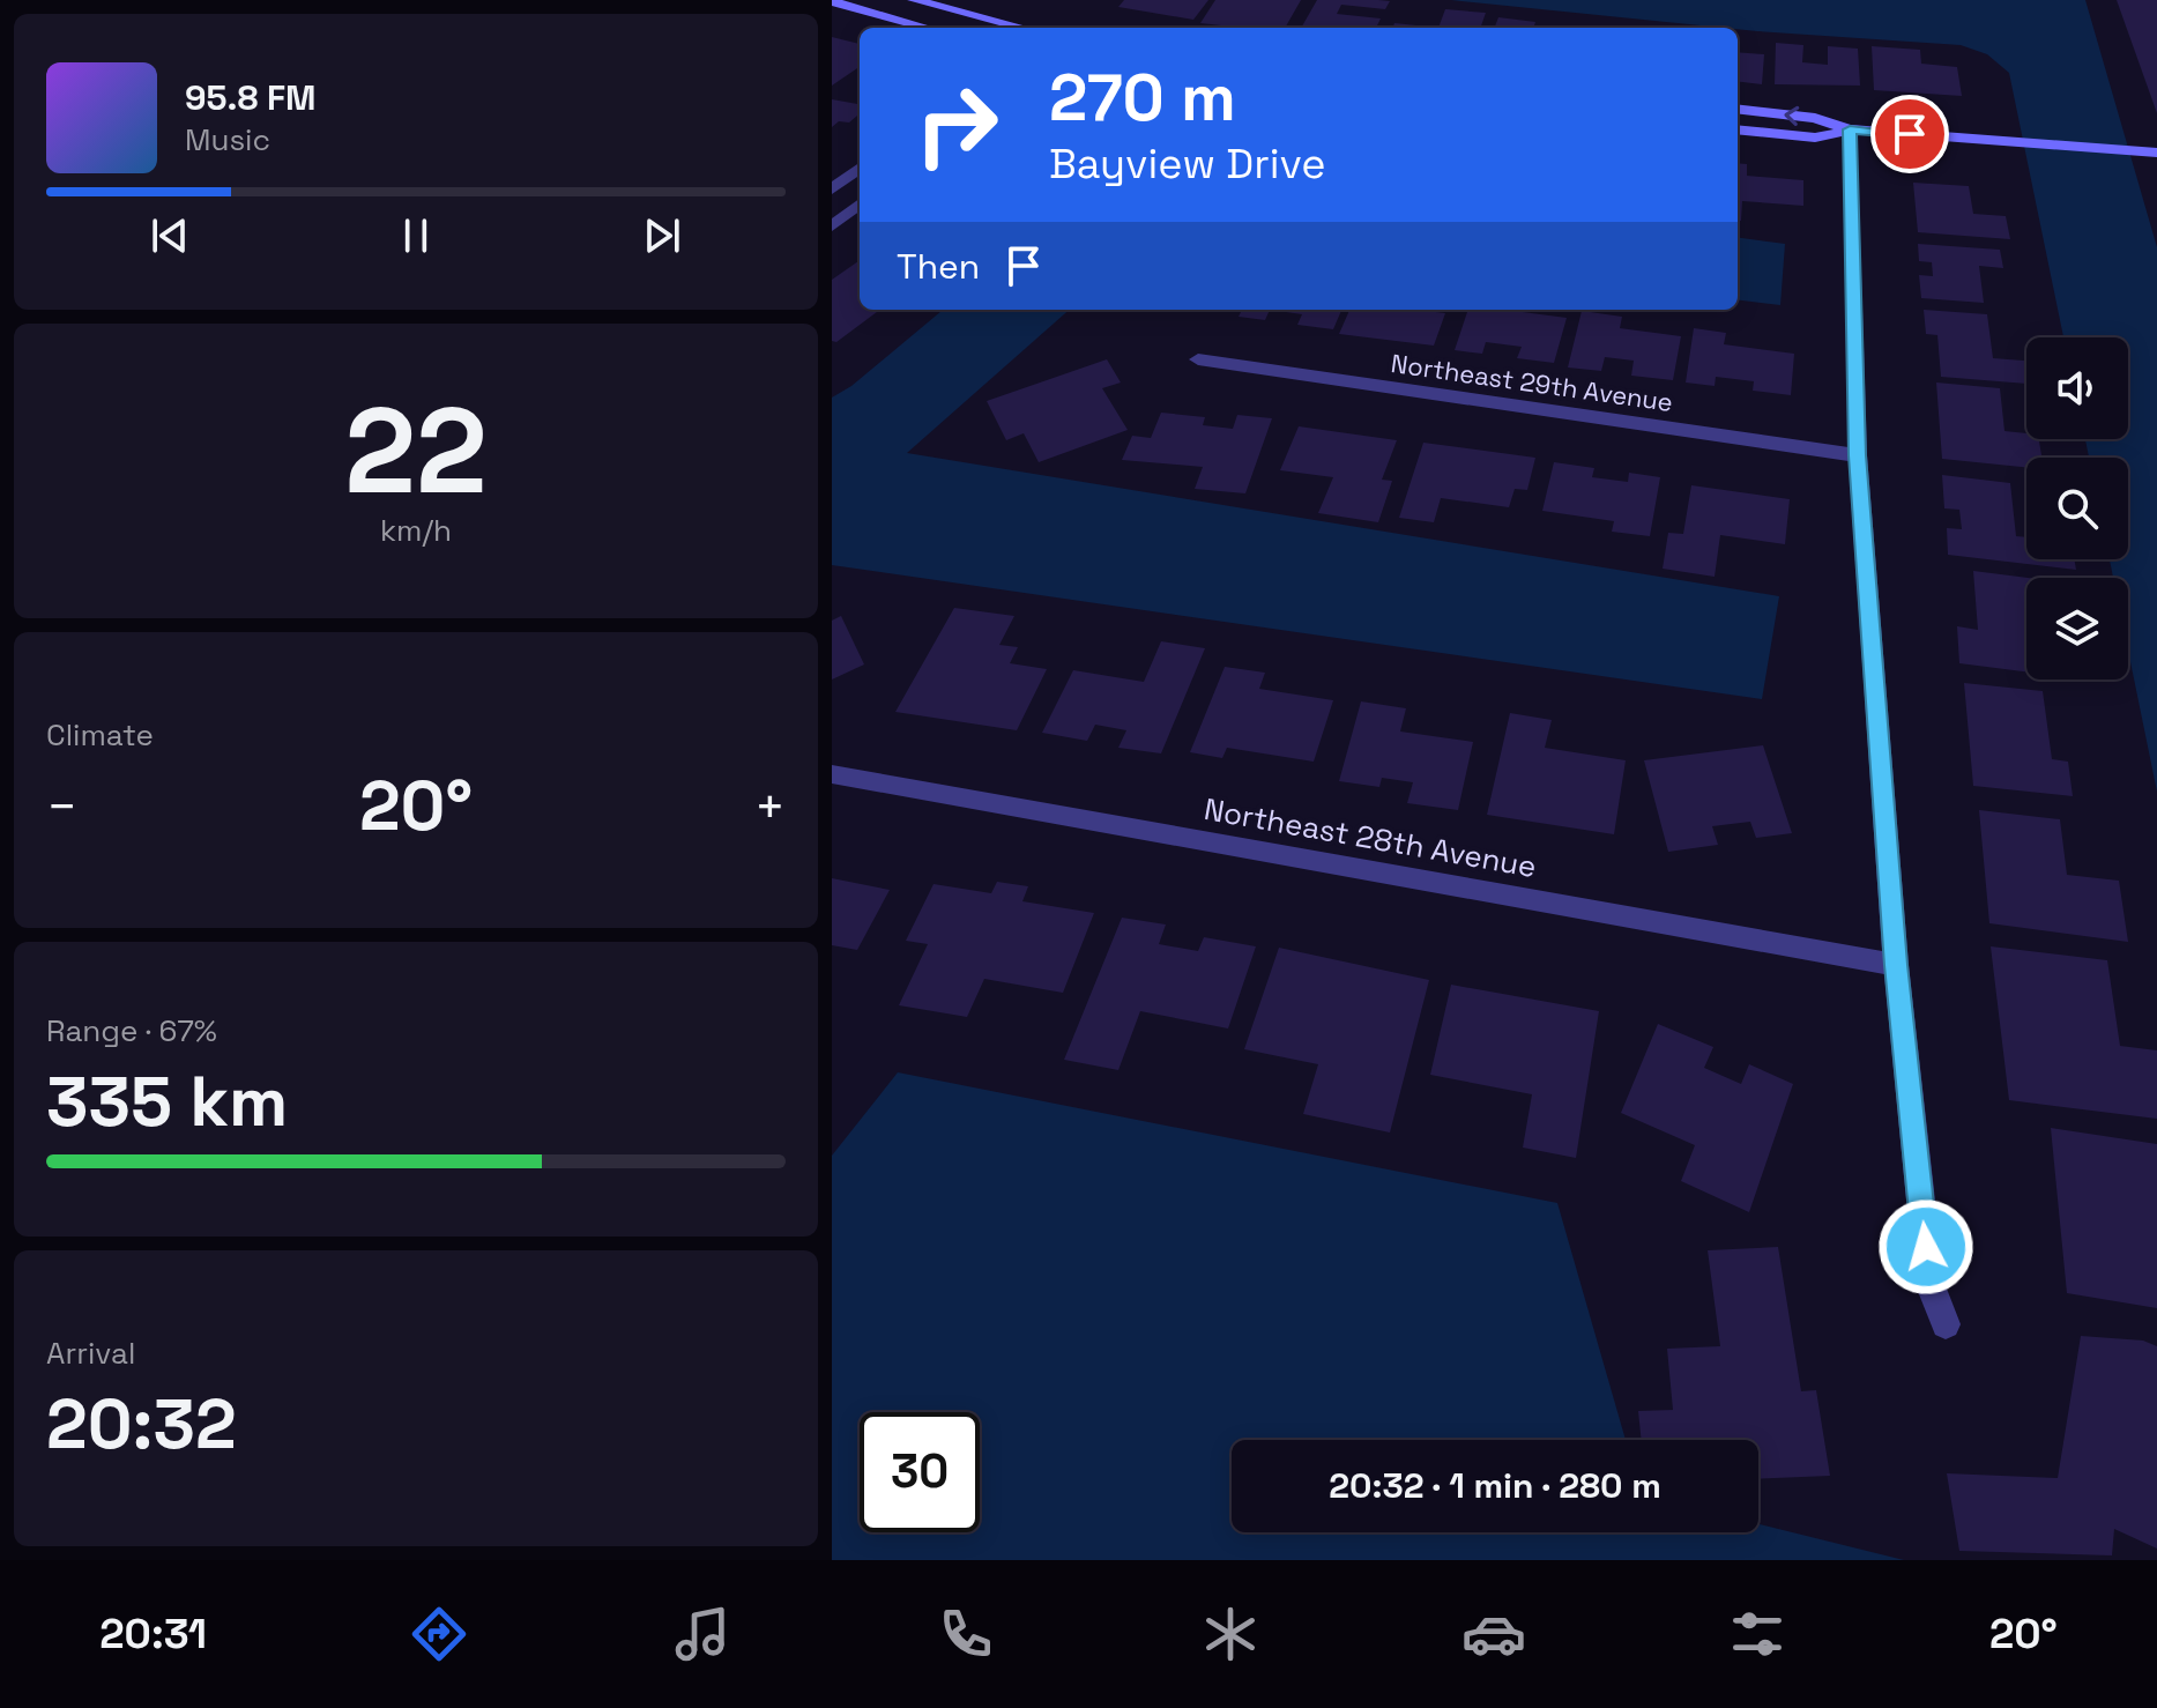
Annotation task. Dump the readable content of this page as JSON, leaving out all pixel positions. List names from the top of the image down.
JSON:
{
  "streets": {
    "street": ["Northeast 29th Avenue", "Northeast 28th Avenue"]
  },
  "page": {
    "turn": ["270 m", "Bayview Drive"],
    "song": ["95.8 FM", "Music"],
    "then": "Then",
    "tile": [
      ["22", "km/h"],
      "Climate",
      ["Range · 67%", "335 km"],
      ["Arrival", "20:32"]
    ],
    "heat": ["−", "20°", "+"],
    "limit": "30",
    "trip": "20:32 · 1 min · 280 m",
    "tabs": ["20:31", "20°"]
  }
}
